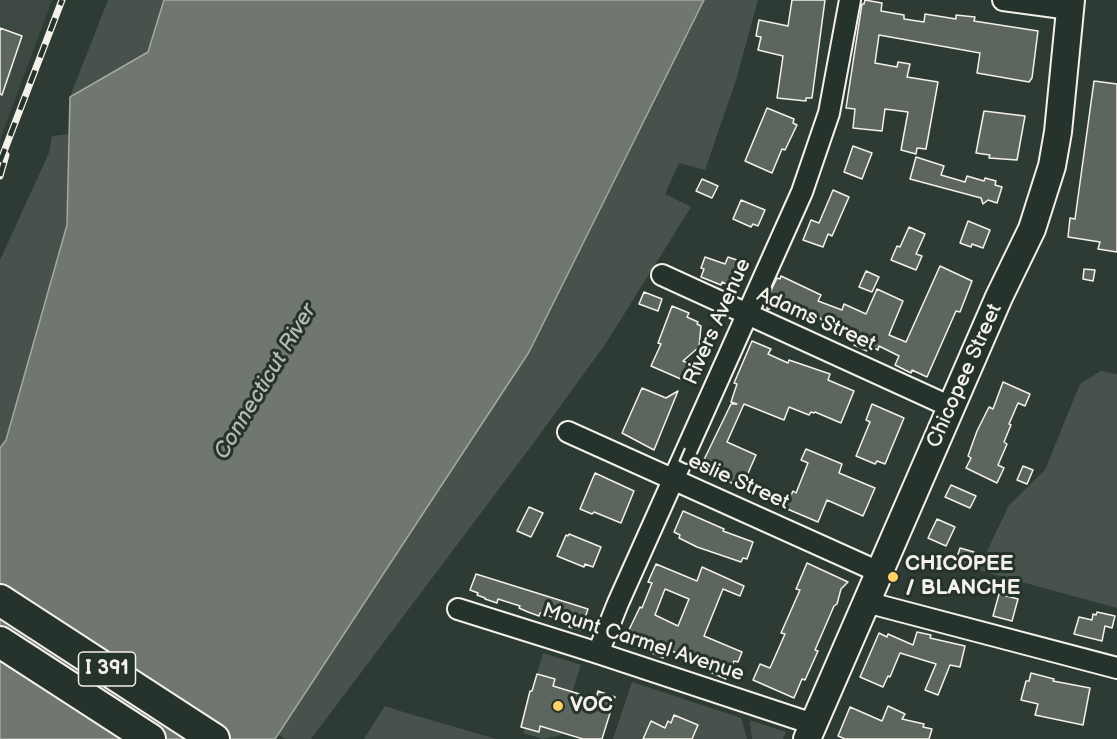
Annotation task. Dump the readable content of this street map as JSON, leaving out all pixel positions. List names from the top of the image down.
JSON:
{
  "streets": {
    "highway": ["I 391"],
    "main road": ["Chicopee Street"],
    "street": [
      "Adams Street",
      "Rivers Avenue",
      "Leslie Street",
      "Mount Carmel Avenue"
    ]
  },
  "crossings": [
    ["Adams Street", "Rivers Avenue"],
    ["Adams Street", "Chicopee Street"],
    ["Rivers Avenue", "Leslie Street"],
    ["Rivers Avenue", "Mount Carmel Avenue"],
    ["Chicopee Street", "Leslie Street"],
    ["Chicopee Street", "Mount Carmel Avenue"]
  ],
  "water": ["Connecticut River"],
  "places": ["CHICOPEE / BLANCHE", "VOC"]
}
